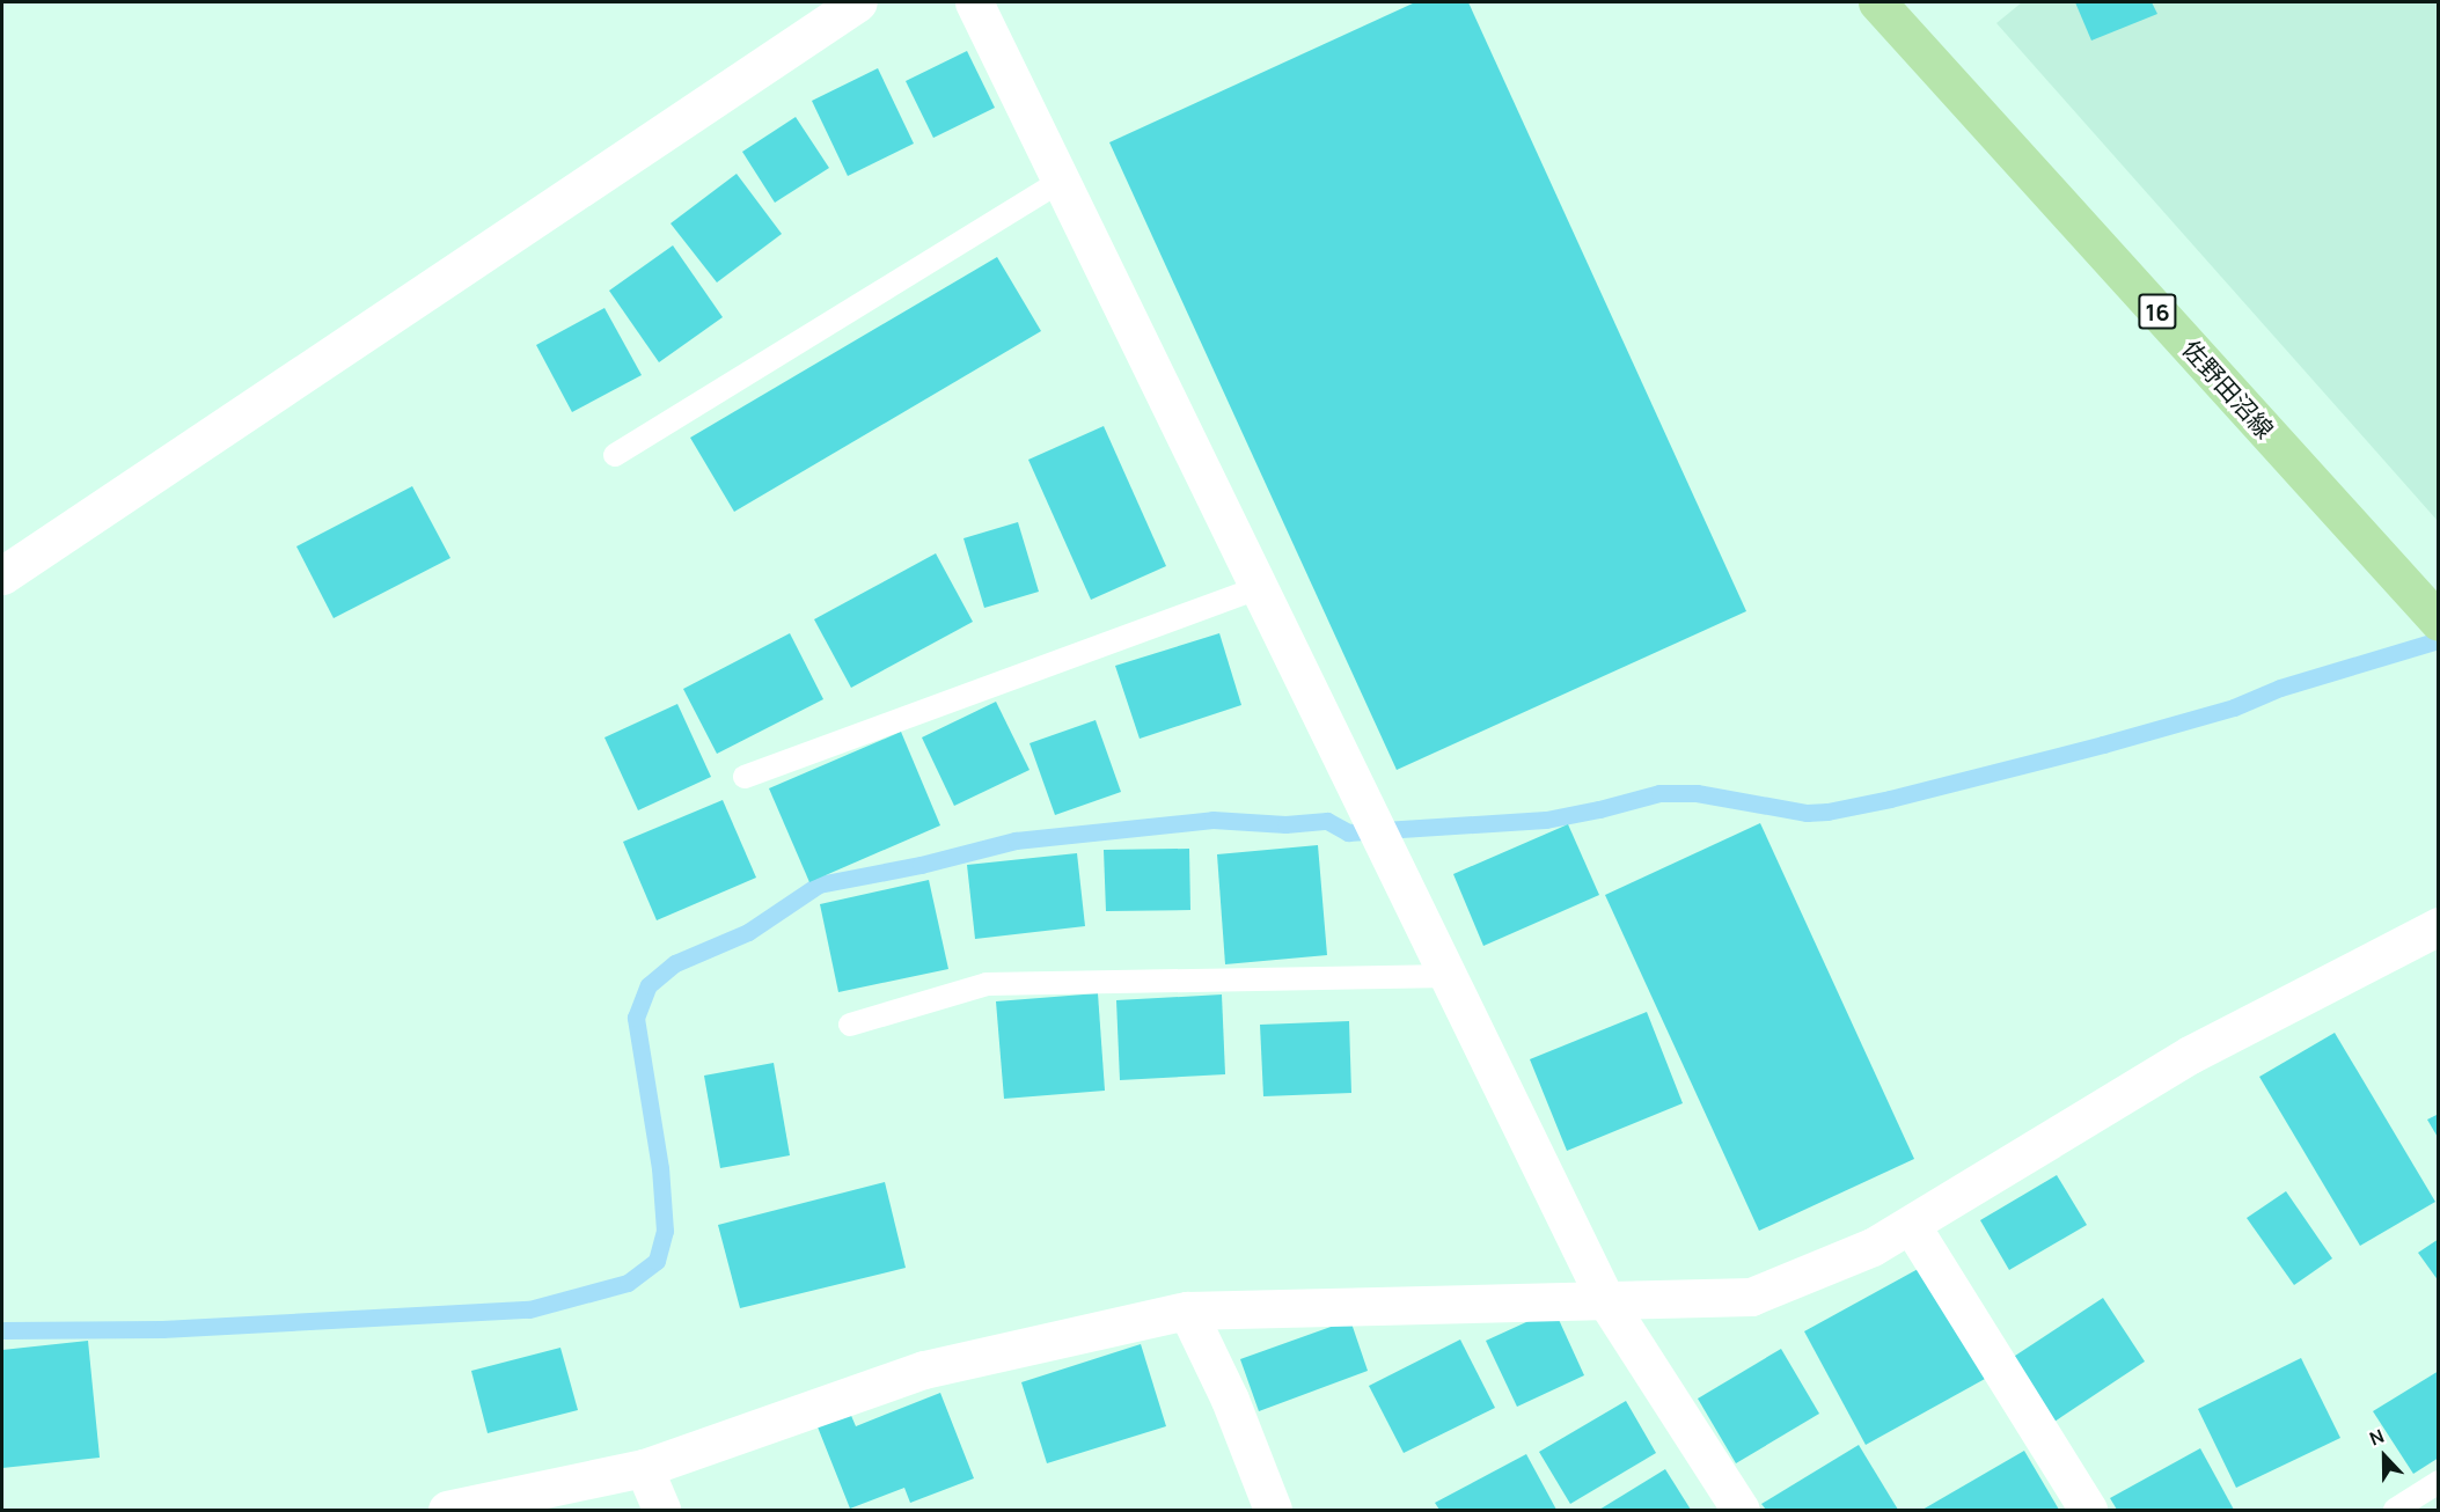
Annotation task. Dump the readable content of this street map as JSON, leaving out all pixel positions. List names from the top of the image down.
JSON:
{
  "streets": {
    "main road": ["16", "佐野田沼線"]
  },
  "north": "top"
}
